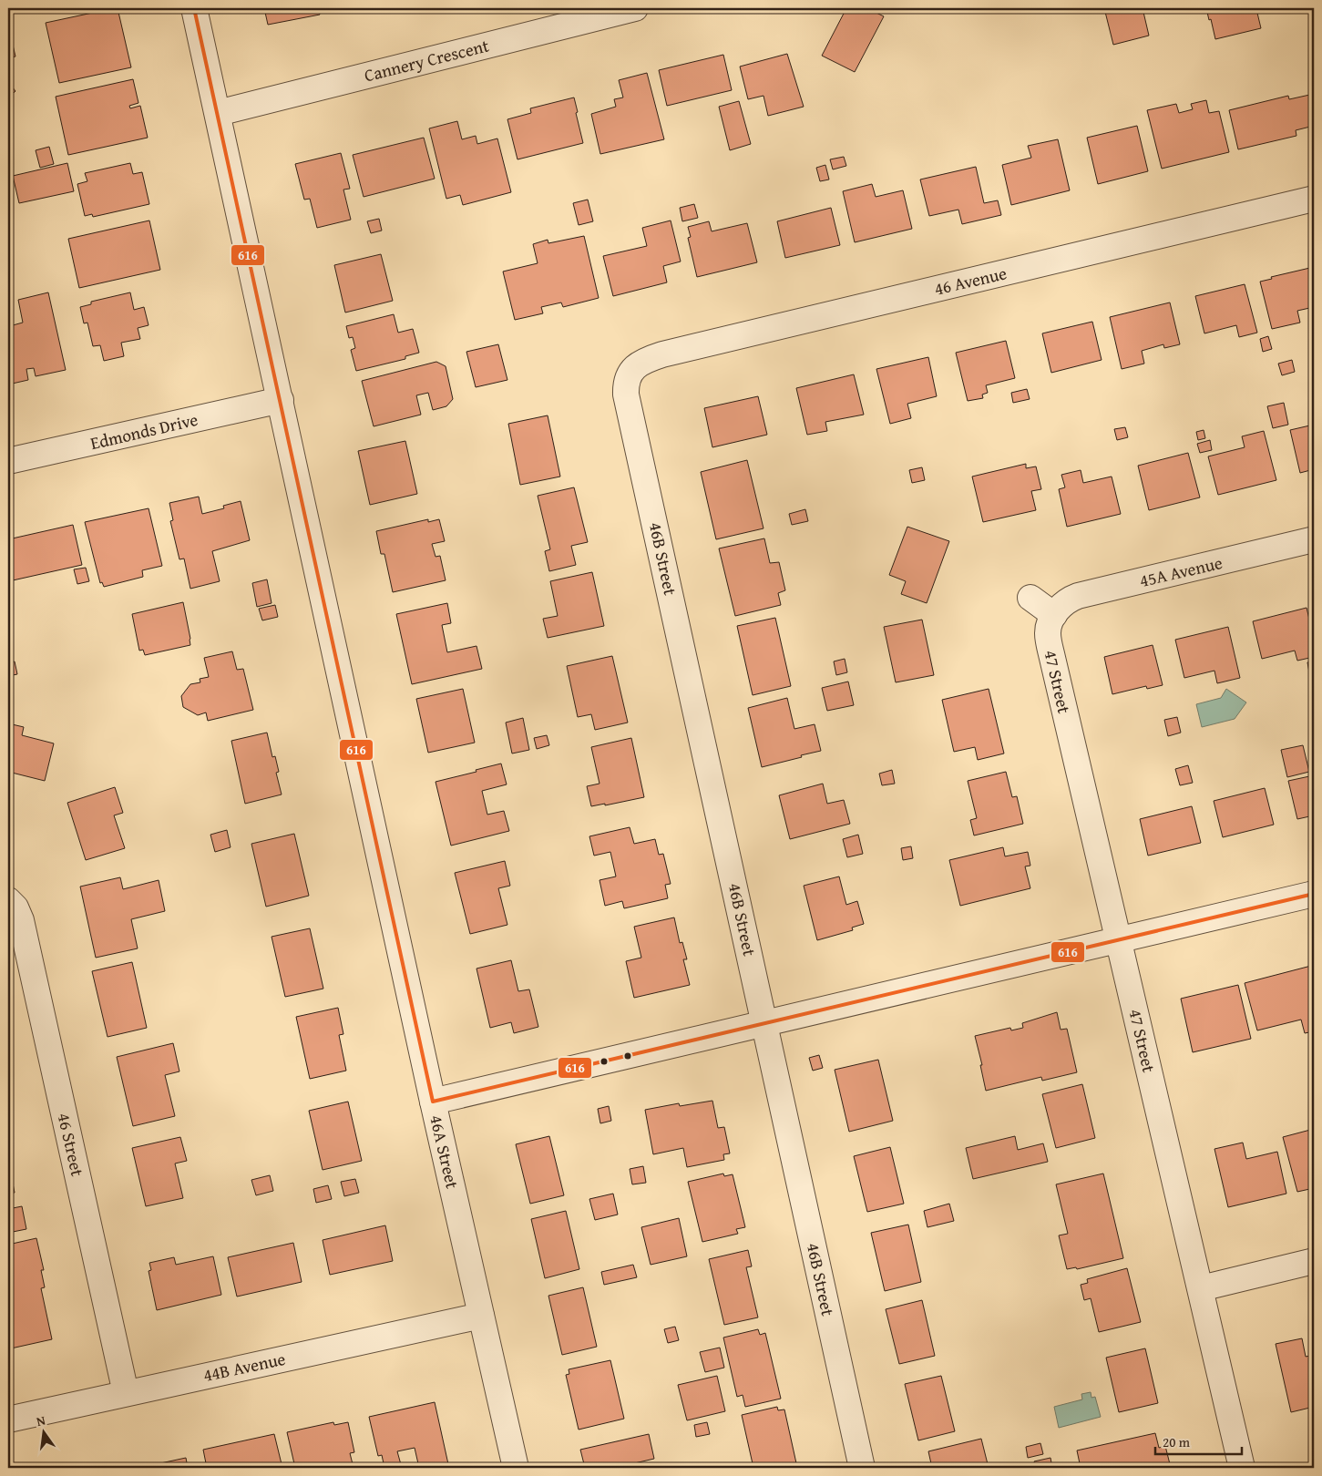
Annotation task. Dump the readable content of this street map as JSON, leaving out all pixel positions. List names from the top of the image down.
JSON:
{
  "streets": {
    "street": [
      "Cannery Crescent",
      "46 Avenue",
      "Edmonds Drive",
      "46B Street",
      "45A Avenue",
      "47 Street",
      "46 Street",
      "46A Street",
      "44B Avenue"
    ]
  },
  "crossings": [
    ["Cannery Crescent", "46A Street"],
    ["46 Avenue", "46B Street"],
    ["Edmonds Drive", "46A Street"],
    ["45A Avenue", "47 Street"],
    ["46 Street", "44B Avenue"],
    ["46A Street", "44B Avenue"]
  ],
  "lines": ["transit line 616"],
  "scale_bar": "20 m",
  "north": "top"
}
